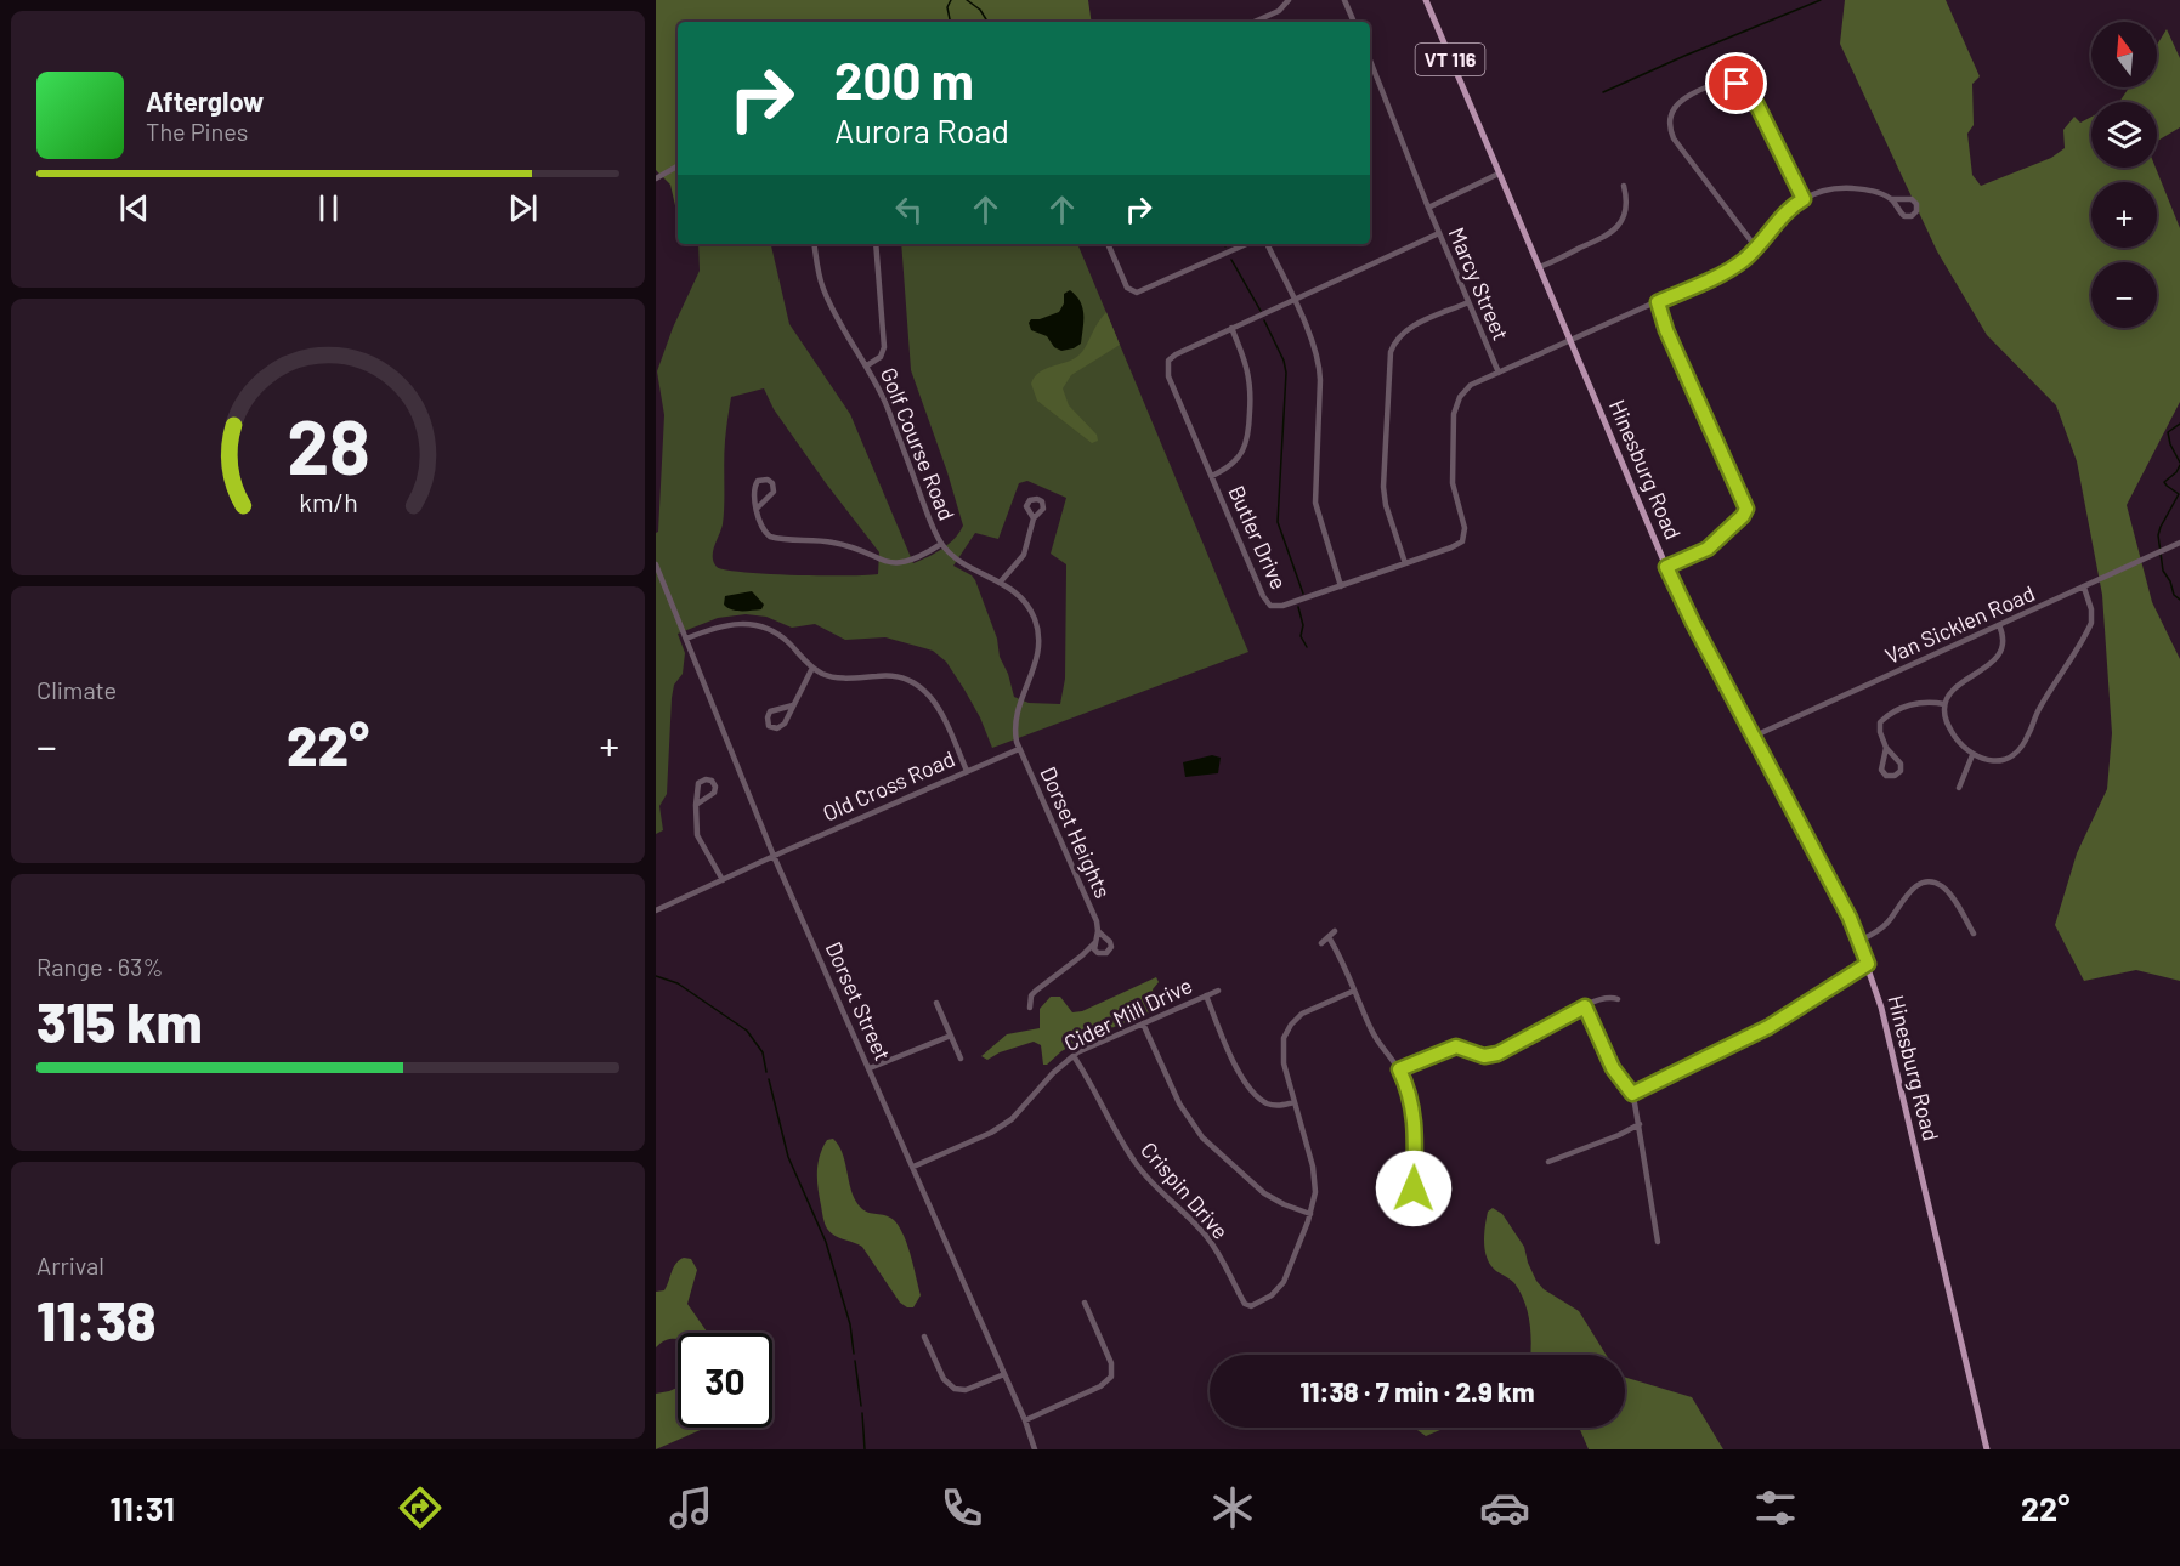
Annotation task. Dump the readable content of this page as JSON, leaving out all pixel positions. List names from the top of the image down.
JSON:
{
  "streets": {
    "main road": ["VT 116", "Hinesburg Road"],
    "street": [
      "Marcy Street",
      "Golf Course Road",
      "Butler Drive",
      "Van Sicklen Road",
      "Old Cross Road",
      "Dorset Heights",
      "Dorset Street",
      "Cider Mill Drive",
      "Crispin Drive"
    ]
  },
  "crossings": [
    ["Marcy Street", "Butler Drive"],
    ["Golf Course Road", "Old Cross Road"],
    ["Golf Course Road", "Dorset Heights"],
    ["Hinesburg Road", "Butler Drive"],
    ["Hinesburg Road", "Van Sicklen Road"],
    ["Old Cross Road", "Dorset Heights"],
    ["Old Cross Road", "Dorset Street"],
    ["Dorset Street", "Cider Mill Drive"],
    ["Cider Mill Drive", "Crispin Drive"]
  ],
  "north": "top",
  "page": {
    "map_buttons": ["+", "−"],
    "turn": ["200 m", "Aurora Road"],
    "song": ["Afterglow", "The Pines"],
    "tile": [
      "Climate",
      ["Range · 63%", "315 km"],
      ["Arrival", "11:38"]
    ],
    "heat": ["−", "22°", "+"],
    "limit": "30",
    "trip": "11:38 · 7 min · 2.9 km",
    "tabs": ["11:31", "22°"],
    "gauge": ["28", "km/h"]
  }
}
